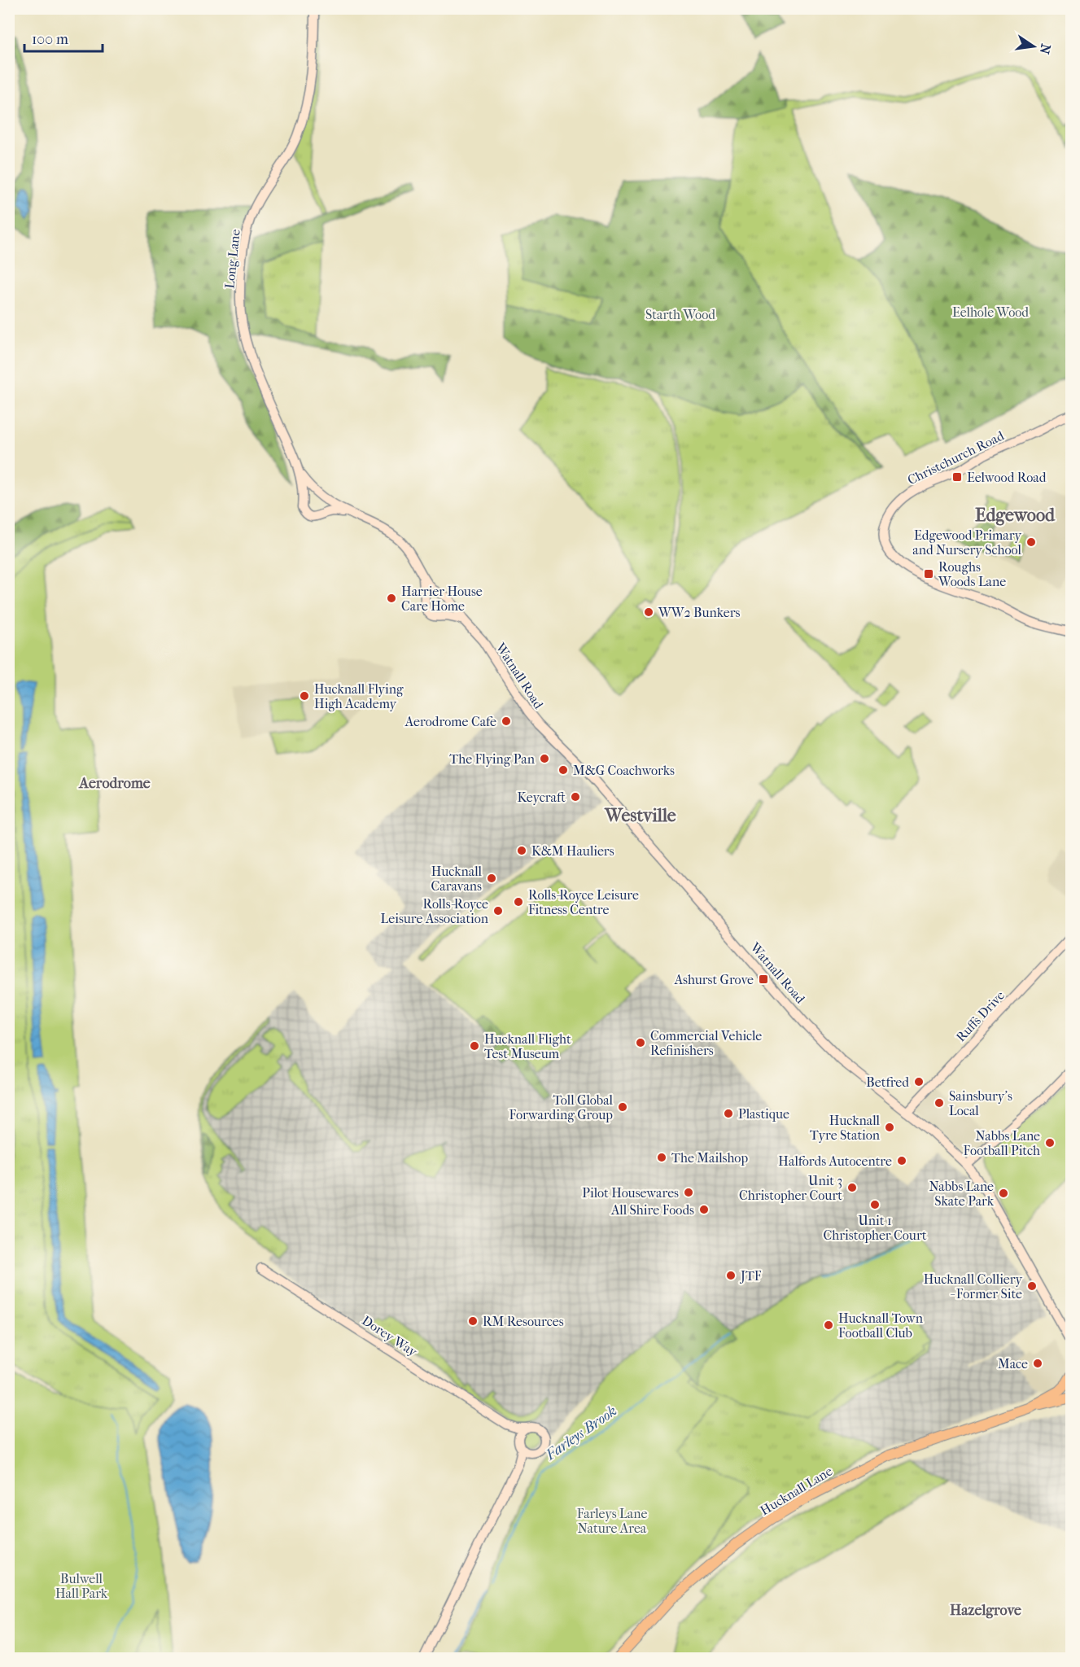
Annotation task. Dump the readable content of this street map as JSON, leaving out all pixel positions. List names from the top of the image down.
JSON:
{
  "streets": {
    "main road": [
      "Long Lane",
      "Christchurch Road",
      "Watnall Road",
      "Ruffs Drive",
      "Dorey Way",
      "Hucknall Lane"
    ]
  },
  "crossings": [
    ["Long Lane", "Watnall Road"],
    ["Watnall Road", "Ruffs Drive"]
  ],
  "districts": [
    "Edgewood",
    "Aerodrome",
    "Westville",
    "Hazelgrove"
  ],
  "water": ["Farleys Brook"],
  "parks": [
    "Eelhole Wood",
    "Starth Wood",
    "Farleys Lane Nature Area",
    "Bulwell Hall Park"
  ],
  "places": {
    "transit": ["Eelwood Road", "Roughs Woods Lane", "Ashurst Grove"],
    "other": [
      "Edgewood Primary and Nursery School",
      "Harrier House Care Home",
      "WW2 Bunkers",
      "Hucknall Flying High Academy",
      "Aerodrome Cafe",
      "The Flying Pan",
      "M&G Coachworks",
      "Keycraft",
      "K&M Hauliers",
      "Hucknall Caravans",
      "Rolls-Royce Leisure Fitness Centre",
      "Rolls-Royce Leisure Association",
      "Commercial Vehicle Refinishers",
      "Hucknall Flight Test Museum",
      "Betfred",
      "Sainsbury's Local",
      "Toll Global Forwarding Group",
      "Plastique",
      "Hucknall Tyre Station",
      "Nabbs Lane Football Pitch",
      "The Mailshop",
      "Halfords Autocentre",
      "Unit 3 Christopher Court",
      "Pilot Housewares",
      "Nabbs Lane Skate Park",
      "Unit 1 Christopher Court",
      "All Shire Foods",
      "JTF",
      "Hucknall Colliery - Former Site",
      "RM Resources",
      "Hucknall Town Football Club",
      "Mace"
    ]
  },
  "scale_bar": "100 m",
  "north": "right"
}
